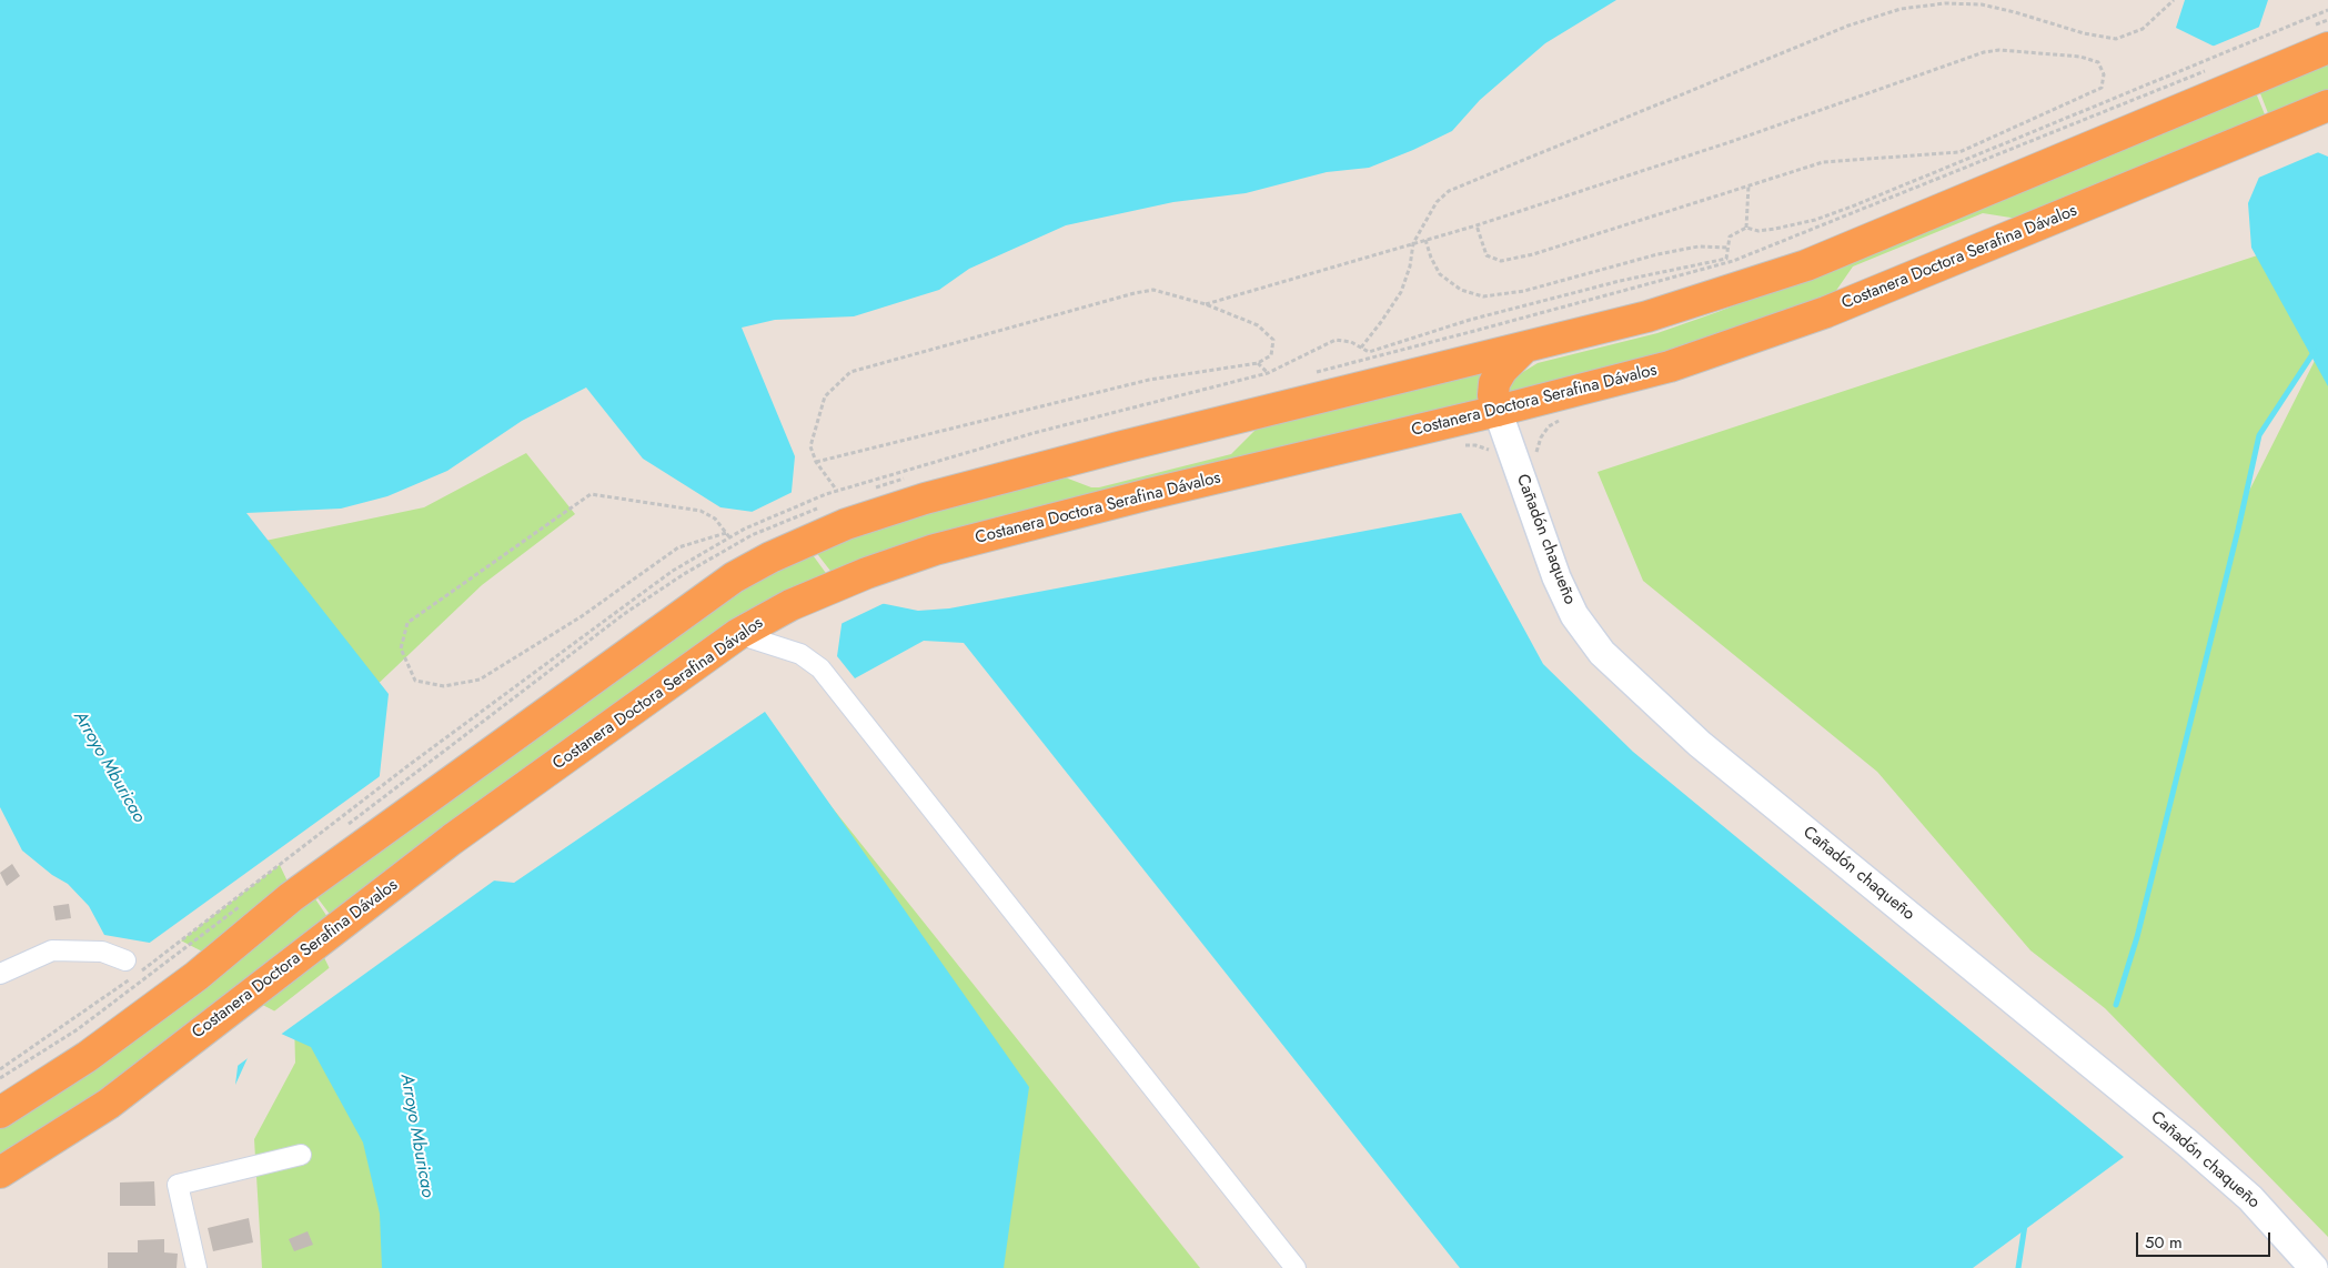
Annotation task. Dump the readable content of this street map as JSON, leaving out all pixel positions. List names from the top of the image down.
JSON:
{
  "streets": {
    "highway": ["Costanera Doctora Serafina Dávalos"],
    "main road": ["Cañadón chaqueño"]
  },
  "crossings": [
    ["Costanera Doctora Serafina Dávalos", "Cañadón chaqueño"]
  ],
  "water": ["Arroyo Mburicao"],
  "scale_bar": "50 m"
}
